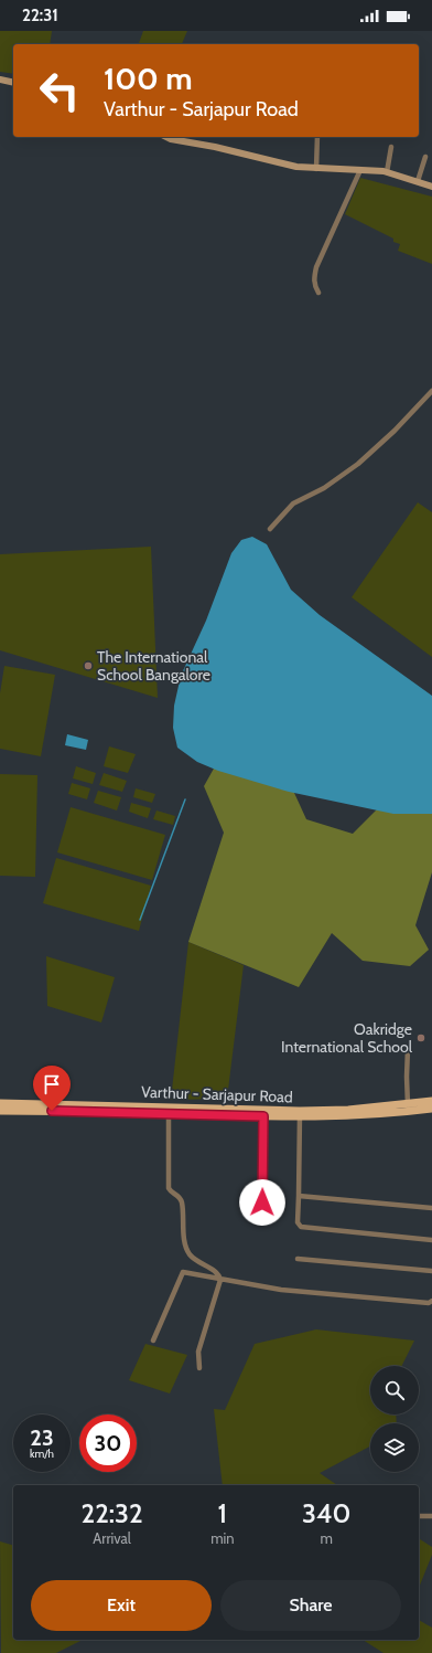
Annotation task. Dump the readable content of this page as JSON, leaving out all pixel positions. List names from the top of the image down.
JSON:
{
  "streets": {
    "main road": ["Varthur - Sarjapur Road"]
  },
  "places": ["The International School Bangalore", "Oakridge International School"],
  "page": {
    "status": "22:31",
    "turn": ["100 m", "Varthur - Sarjapur Road"],
    "speed": "23 km/h",
    "limit": "30",
    "eta": [
      "22:32",
      "Arrival",
      "1",
      "min",
      "340",
      "m"
    ],
    "buttons": ["Exit", "Share"]
  }
}
